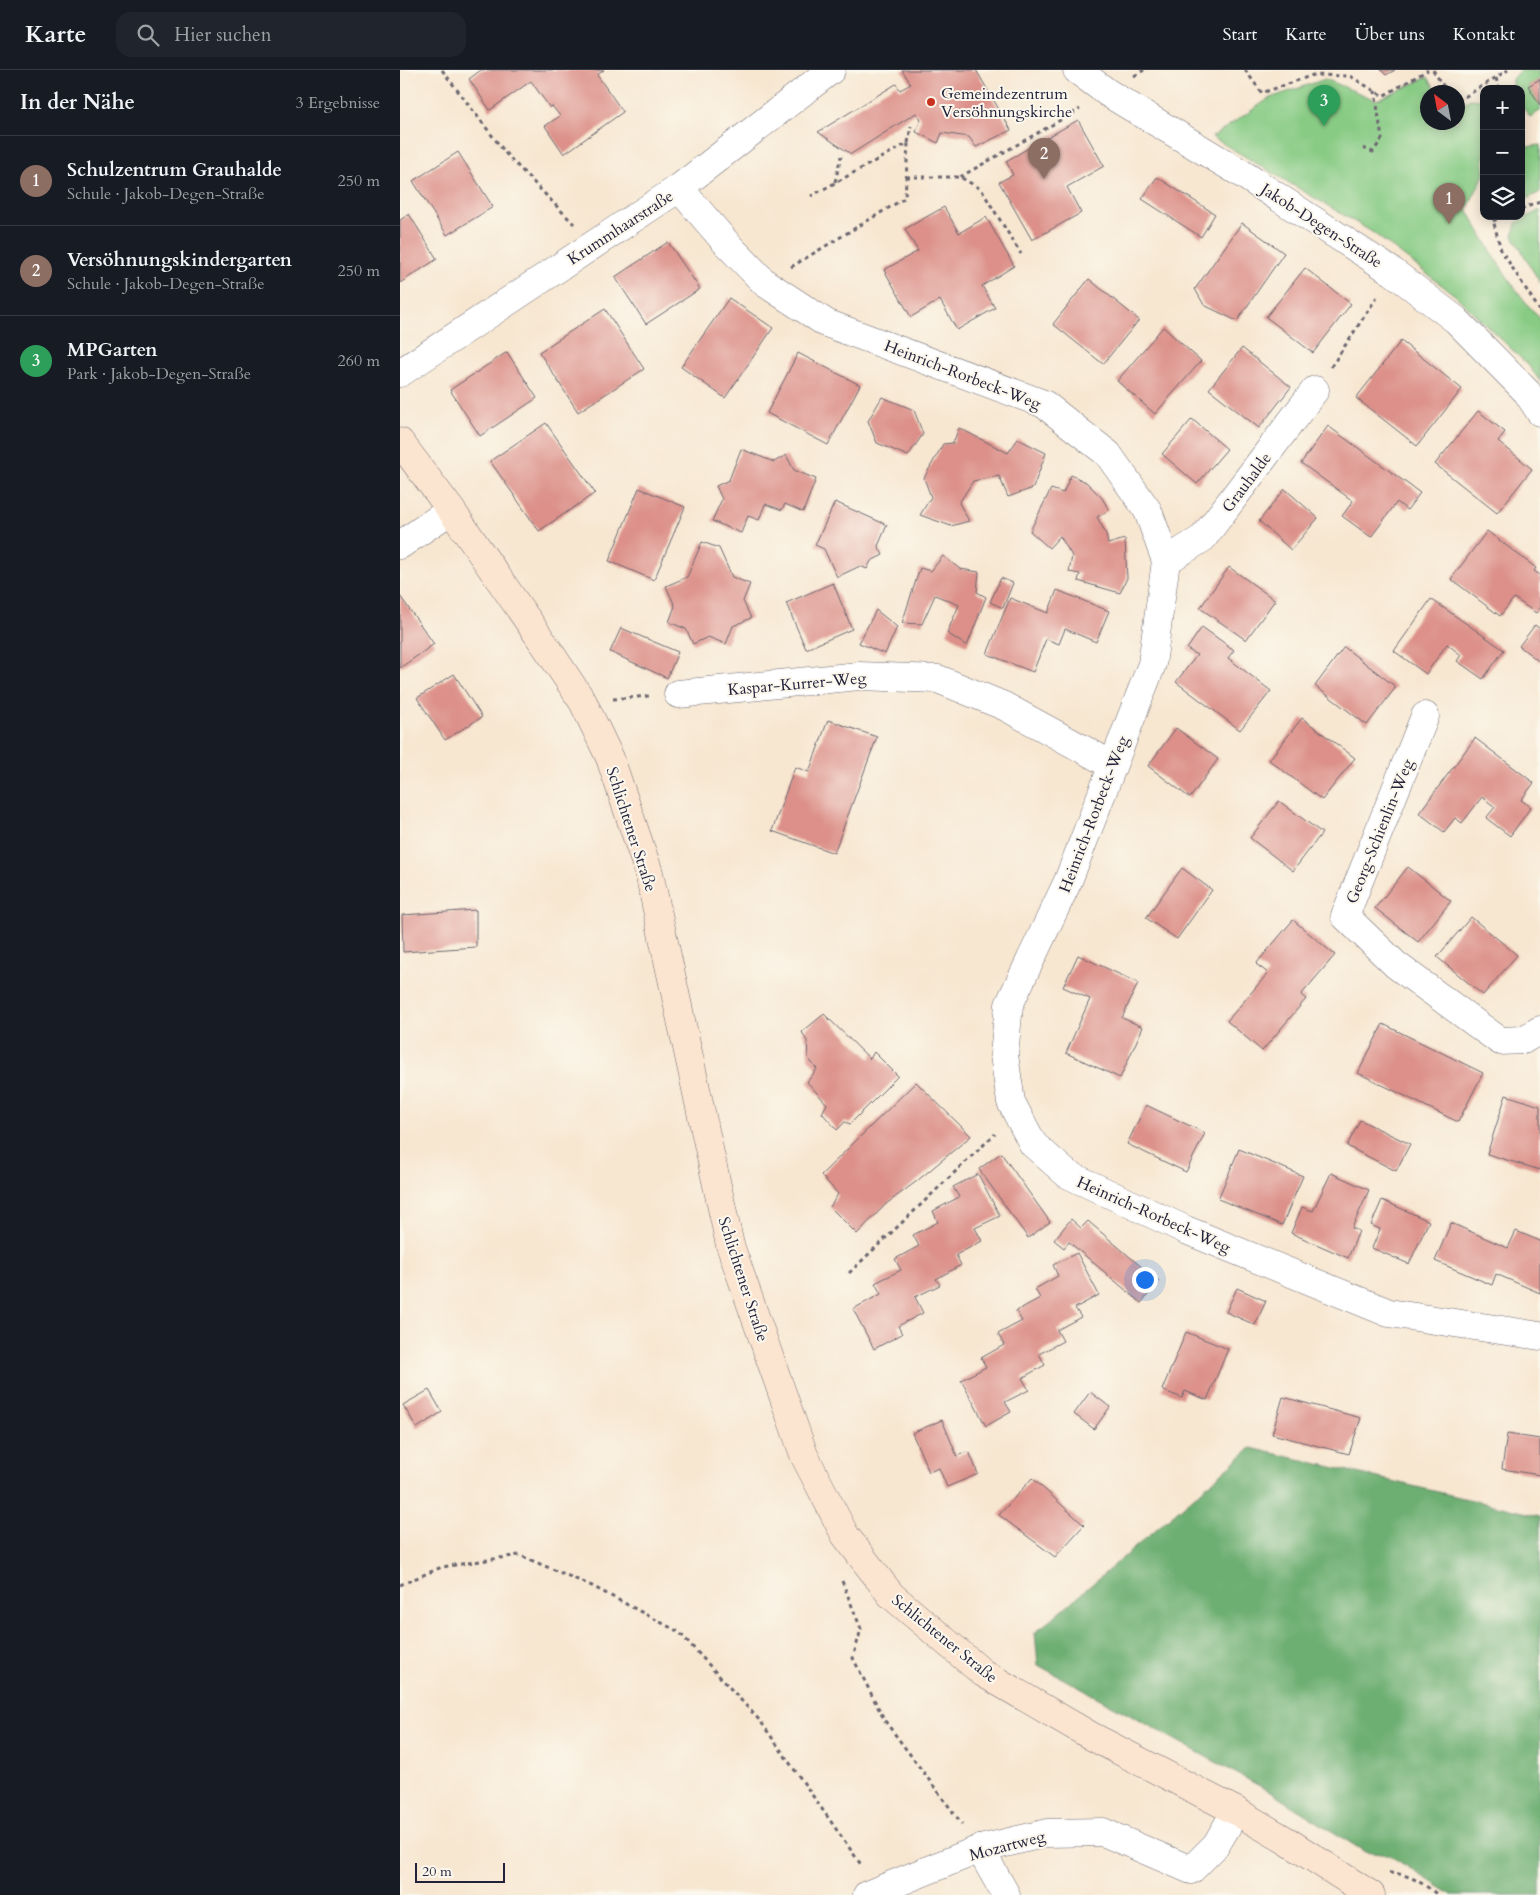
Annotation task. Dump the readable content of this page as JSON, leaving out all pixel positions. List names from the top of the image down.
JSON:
{
  "streets": {
    "main road": ["Schlichtener Straße"],
    "street": [
      "Jakob-Degen-Straße",
      "Krummhaarstraße",
      "Heinrich-Rorbeck-Weg",
      "Grauhalde",
      "Kaspar-Kurrer-Weg",
      "Georg-Schienlin-Weg",
      "Mozartweg"
    ]
  },
  "crossings": [
    ["Krummhaarstraße", "Heinrich-Rorbeck-Weg"],
    ["Heinrich-Rorbeck-Weg", "Grauhalde"],
    ["Heinrich-Rorbeck-Weg", "Kaspar-Kurrer-Weg"],
    ["Schlichtener Straße", "Mozartweg"]
  ],
  "places": ["Gemeindezentrum Versöhnungskirche"],
  "scale_bar": "20 m",
  "north": "top left",
  "page": {
    "header": "Karte",
    "search": "Hier suchen",
    "nav": [
      "Start",
      "Karte",
      "Über uns",
      "Kontakt"
    ],
    "heading": ["In der Nähe", "3 Ergebnisse"],
    "map_buttons": ["+", "−"],
    "pins": ["3", "2", "1"],
    "list": [
      {
        "mark": "1",
        "name": "Schulzentrum Grauhalde",
        "note": "Schule · Jakob-Degen-Straße",
        "value": "250 m"
      },
      {
        "mark": "2",
        "name": "Versöhnungskindergarten",
        "note": "Schule · Jakob-Degen-Straße",
        "value": "250 m"
      },
      {
        "mark": "3",
        "name": "MPGarten",
        "note": "Park · Jakob-Degen-Straße",
        "value": "260 m"
      }
    ],
    "scale": "20 m"
  }
}
